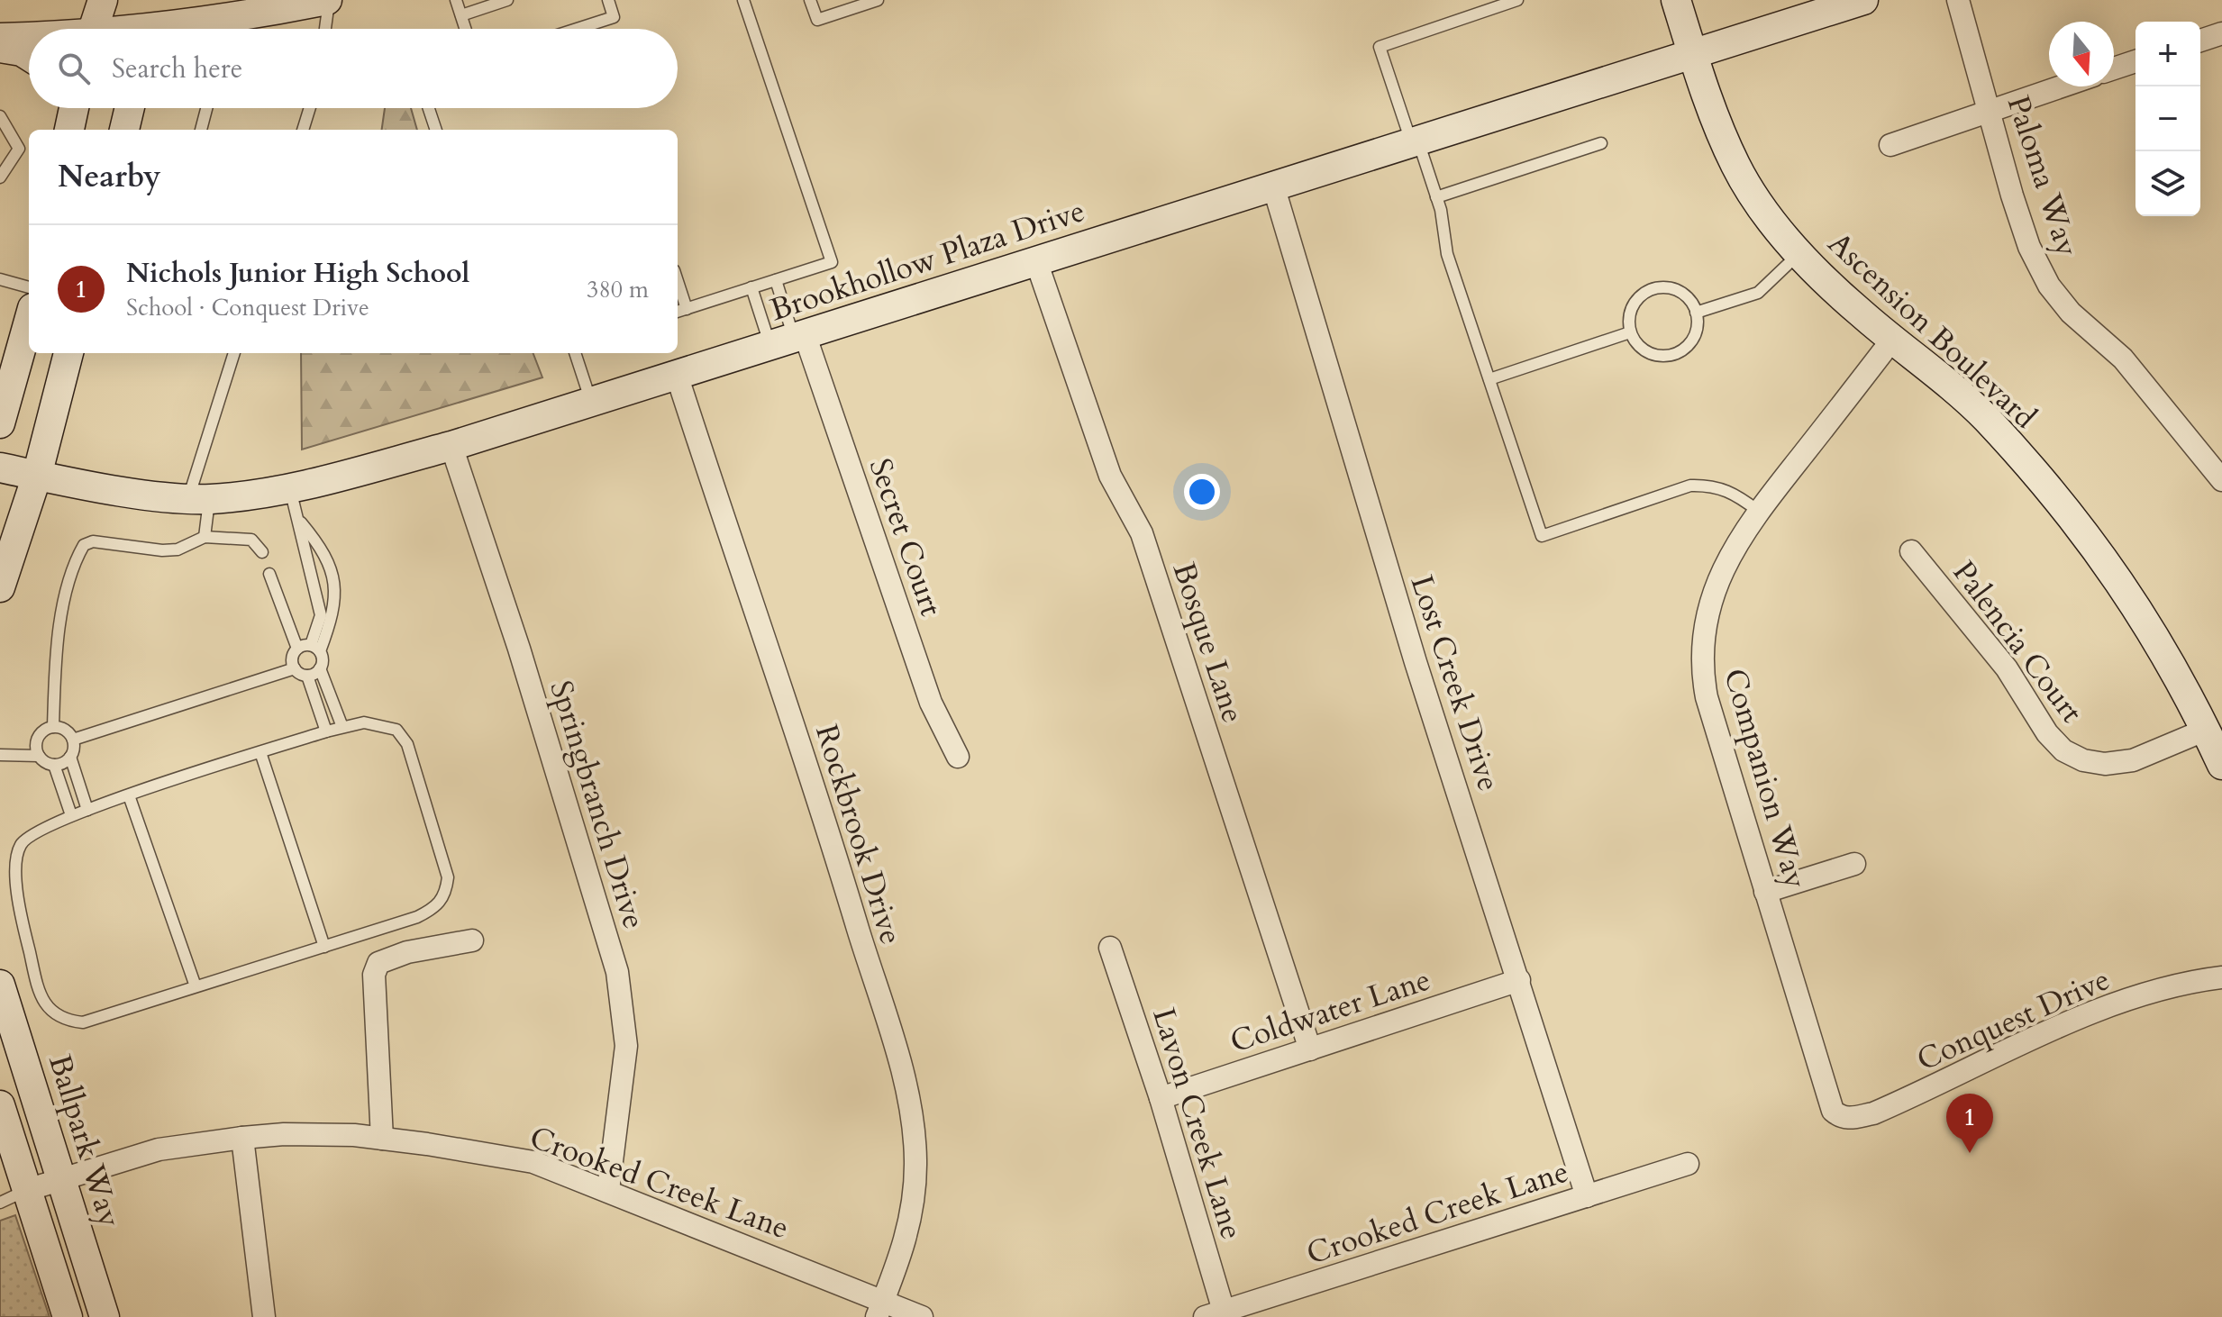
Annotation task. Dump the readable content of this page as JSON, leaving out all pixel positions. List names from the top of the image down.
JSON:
{
  "streets": {
    "street": [
      "Paloma Way",
      "Brookhollow Plaza Drive",
      "Ascension Boulevard",
      "Secret Court",
      "Palencia Court",
      "Bosque Lane",
      "Lost Creek Drive",
      "Companion Way",
      "Springbranch Drive",
      "Rockbrook Drive",
      "Coldwater Lane",
      "Conquest Drive",
      "Lavon Creek Lane",
      "Ballpark Way",
      "Crooked Creek Lane"
    ]
  },
  "crossings": [
    ["Brookhollow Plaza Drive", "Ascension Boulevard"],
    ["Brookhollow Plaza Drive", "Secret Court"],
    ["Brookhollow Plaza Drive", "Bosque Lane"],
    ["Brookhollow Plaza Drive", "Lost Creek Drive"],
    ["Brookhollow Plaza Drive", "Springbranch Drive"],
    ["Brookhollow Plaza Drive", "Rockbrook Drive"],
    ["Ascension Boulevard", "Palencia Court"],
    ["Ascension Boulevard", "Companion Way"],
    ["Bosque Lane", "Coldwater Lane"],
    ["Lost Creek Drive", "Coldwater Lane"],
    ["Lost Creek Drive", "Crooked Creek Lane"],
    ["Companion Way", "Conquest Drive"],
    ["Springbranch Drive", "Crooked Creek Lane"],
    ["Rockbrook Drive", "Crooked Creek Lane"],
    ["Coldwater Lane", "Lavon Creek Lane"],
    ["Lavon Creek Lane", "Crooked Creek Lane"],
    ["Ballpark Way", "Crooked Creek Lane"]
  ],
  "north": "bottom",
  "page": {
    "map_buttons": ["+", "−"],
    "search": "Search here",
    "heading": "Nearby",
    "list": [
      {
        "mark": "1",
        "name": "Nichols Junior High School",
        "note": "School · Conquest Drive",
        "value": "380 m"
      }
    ],
    "pins": "1"
  }
}
